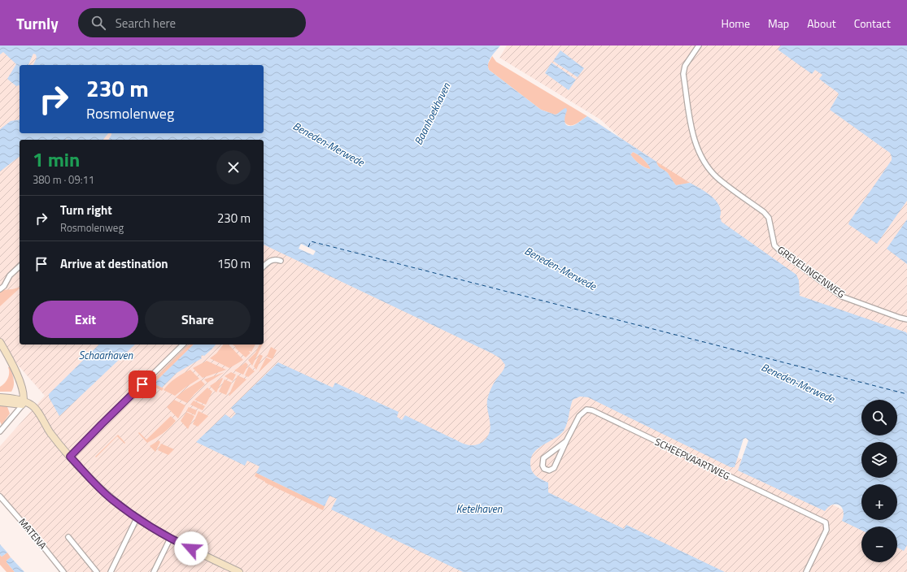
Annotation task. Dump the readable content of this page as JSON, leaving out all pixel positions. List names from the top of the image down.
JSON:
{
  "streets": {
    "street": ["GREVELINGENWEG", "SCHEEPVAARTWEG", "MATENA"]
  },
  "water": [
    "Baanhoekhaven",
    "Beneden-Merwede",
    "Schaarhaven",
    "Ketelhaven"
  ],
  "page": {
    "header": "Turnly",
    "search": "Search here",
    "nav": [
      "Home",
      "Map",
      "About",
      "Contact"
    ],
    "turn": ["230 m", "Rosmolenweg"],
    "heading": ["1 min", "380 m · 09:11"],
    "list": [
      {
        "name": "Turn right",
        "note": "Rosmolenweg",
        "value": "230 m"
      },
      {
        "name": "Arrive at destination",
        "value": "150 m"
      }
    ],
    "buttons": ["Exit", "Share"],
    "map_buttons": ["+", "−"]
  }
}
